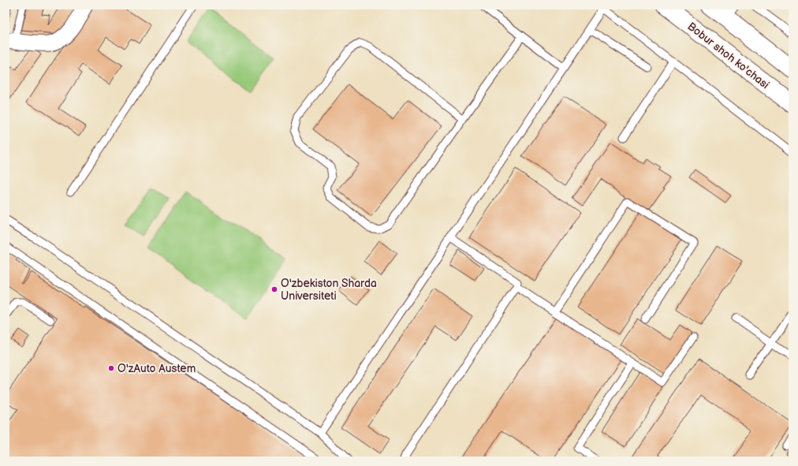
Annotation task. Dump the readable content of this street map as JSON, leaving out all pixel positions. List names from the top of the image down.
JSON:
{
  "streets": {
    "main road": ["Bobur shoh ko'chasi"]
  },
  "places": ["O'zbekiston Sharda Universiteti", "O'zAuto Austem"]
}
